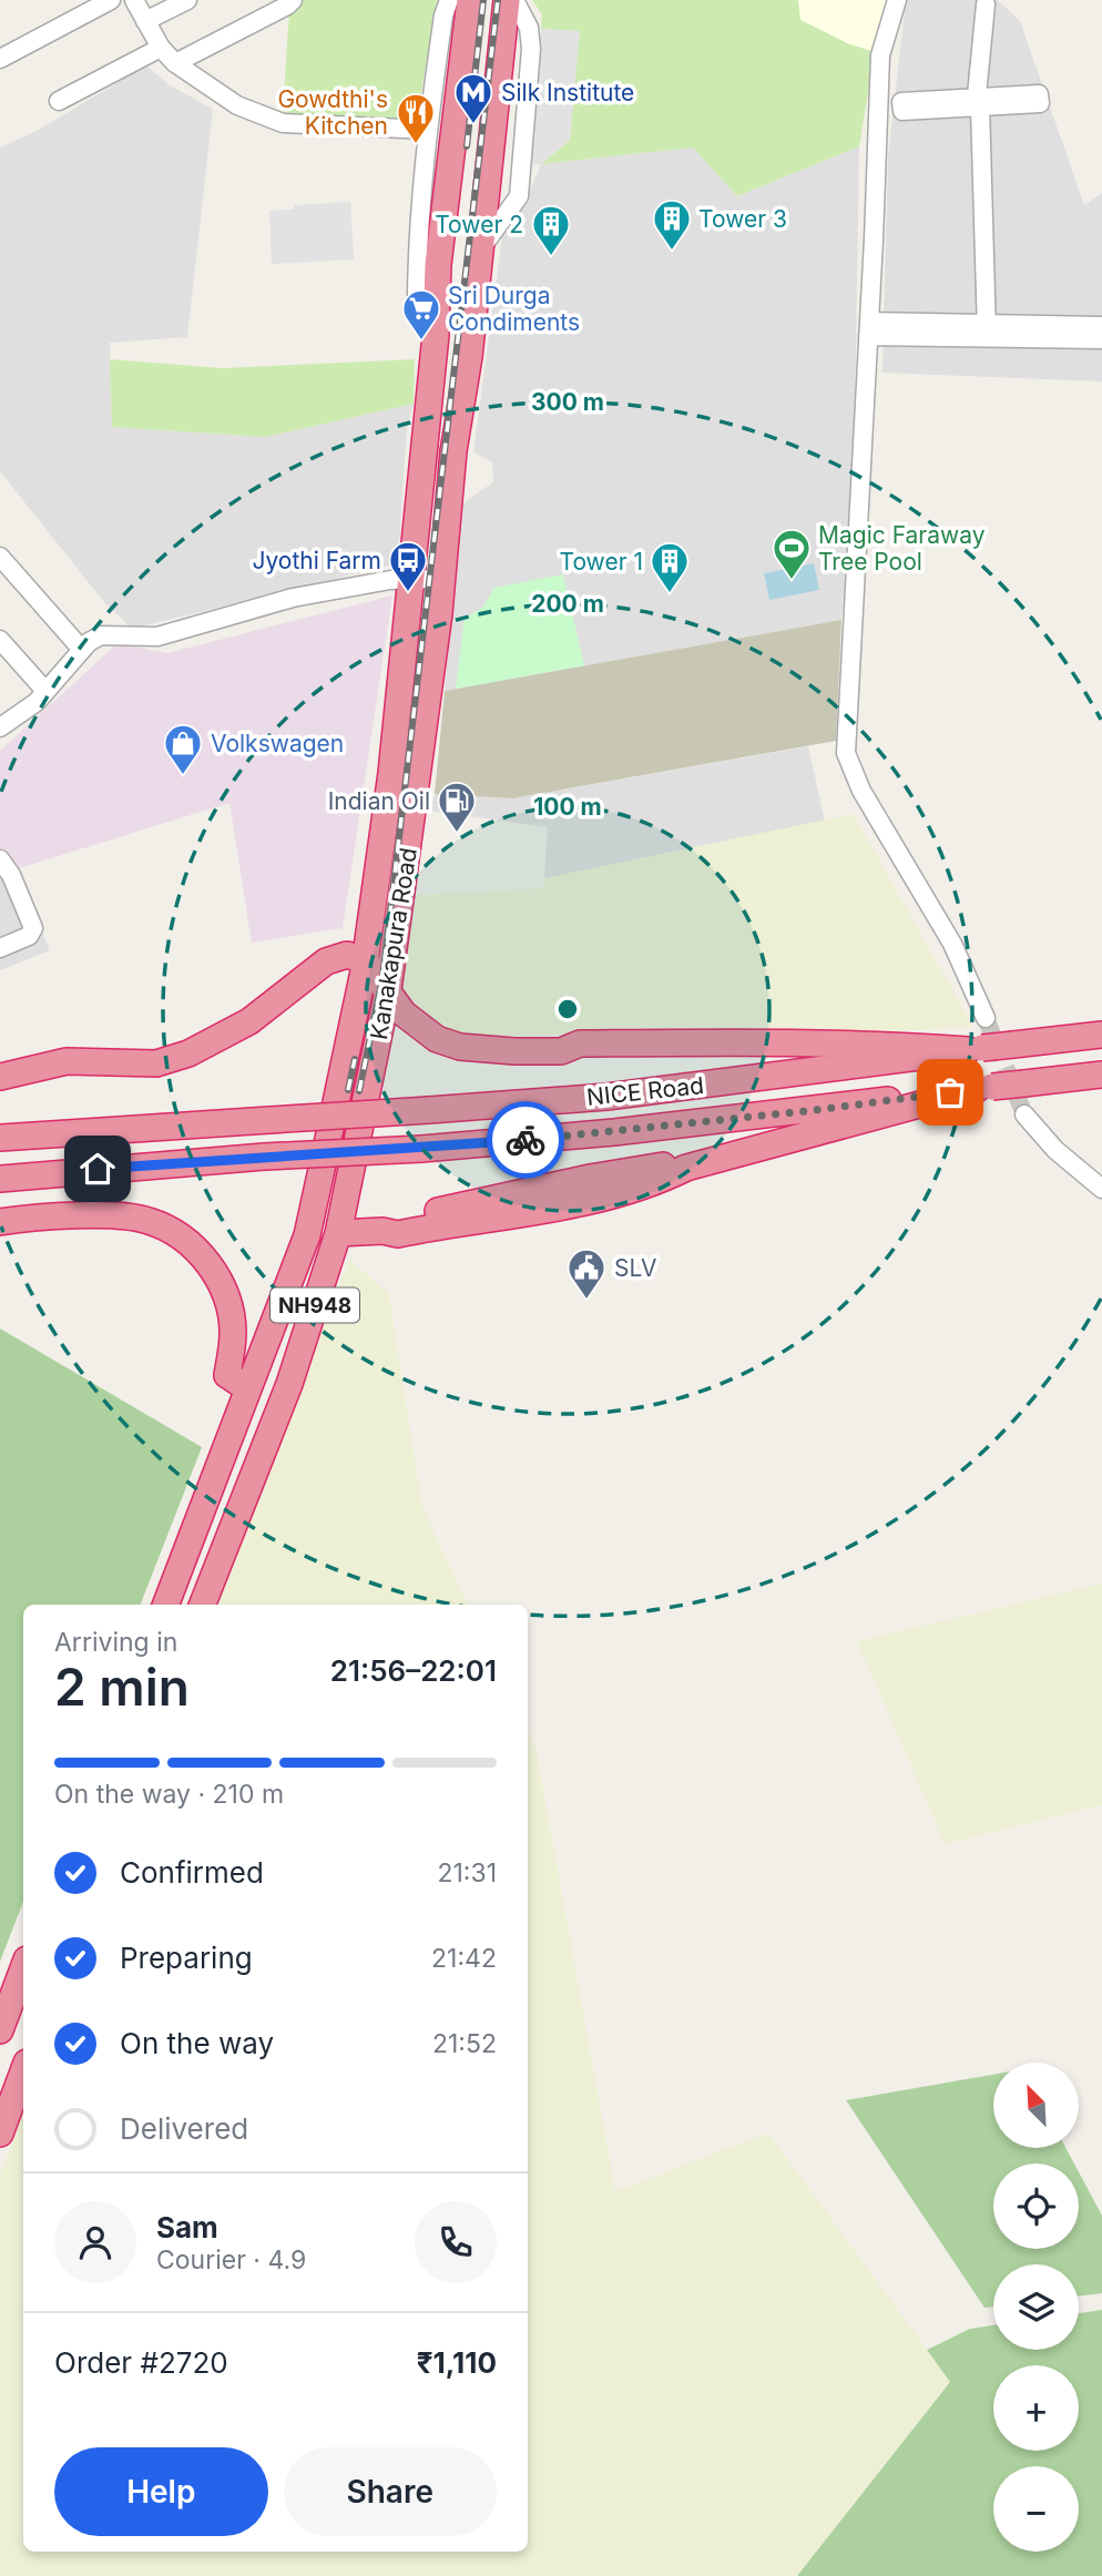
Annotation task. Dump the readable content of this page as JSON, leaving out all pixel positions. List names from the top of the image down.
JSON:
{
  "streets": {
    "highway": ["Kanakapura Road", "NICE Road", "NH948"]
  },
  "places": {
    "metro station": ["Silk Institute"],
    "restaurant": ["Gowdthi's Kitchen"],
    "building": ["Tower 3", "Tower 2", "Tower 1"],
    "supermarket": ["Sri Durga Condiments"],
    "sports": ["Magic Faraway Tree Pool"],
    "bus stop": ["Jyothi Farm"],
    "shop": ["Volkswagen"],
    "fuel station": ["Indian Oil"],
    "public building": ["SLV"]
  },
  "north": "top left",
  "page": {
    "heading": ["2 min", "Arriving in", "21:56–22:01"],
    "panel": [
      "Sam",
      "Courier · 4.9",
      "Order #2720",
      "₹1,110"
    ],
    "bar": "On the way · 210 m",
    "list": [
      ["Confirmed", "21:31"],
      ["Preparing", "21:42"],
      ["On the way", "21:52"],
      "Delivered"
    ],
    "map_buttons": ["+", "−"],
    "buttons": ["Help", "Share"]
  },
  "rings": ["300 m", "200 m", "100 m"]
}
